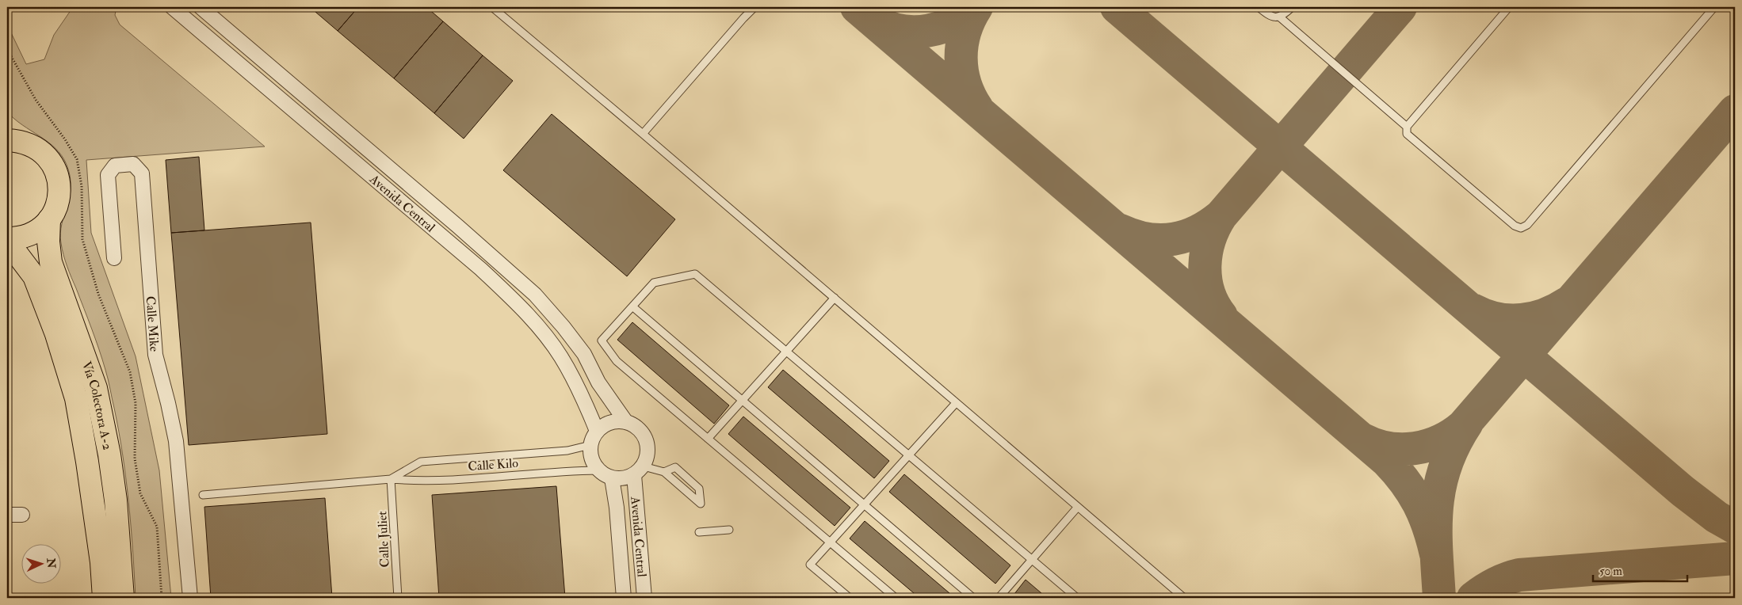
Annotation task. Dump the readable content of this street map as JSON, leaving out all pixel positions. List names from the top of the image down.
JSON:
{
  "streets": {
    "main road": ["Vía Colectora A-2"],
    "street": ["Avenida Central", "Calle Mike"],
    "lane": ["Calle Kilo", "Calle Juliet"]
  },
  "crossings": [
    ["Avenida Central", "Calle Kilo"],
    ["Calle Kilo", "Calle Juliet"]
  ],
  "scale_bar": "50 m",
  "north": "right"
}
